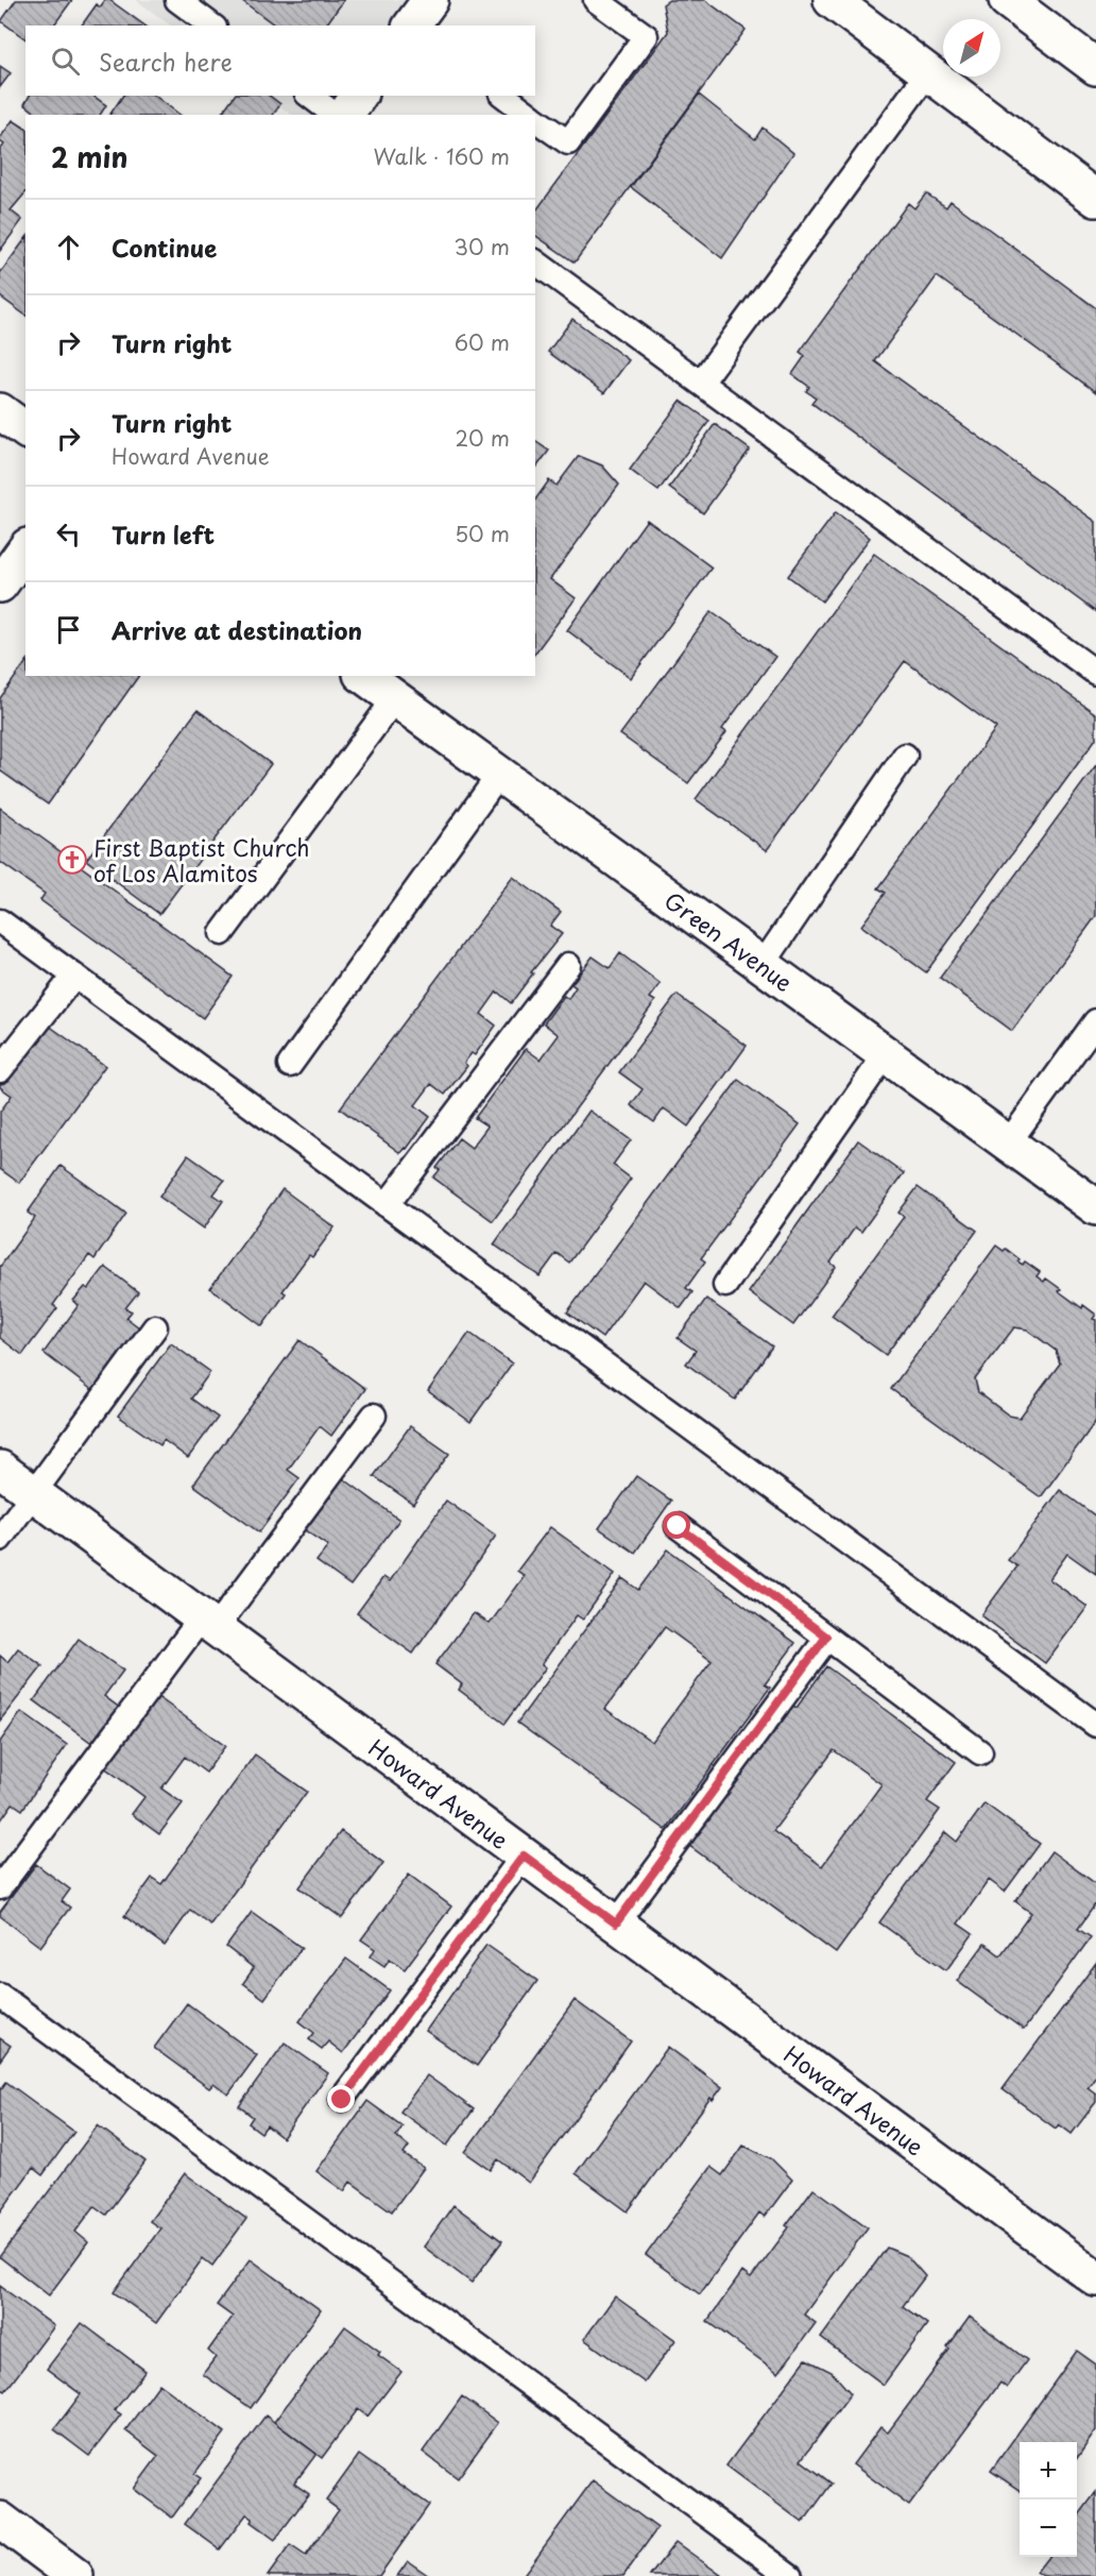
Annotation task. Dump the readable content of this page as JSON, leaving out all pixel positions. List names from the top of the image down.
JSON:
{
  "streets": {
    "street": ["Green Avenue", "Howard Avenue"]
  },
  "places": {
    "church": ["First Baptist Church of Los Alamitos"]
  },
  "north": "top right",
  "page": {
    "search": "Search here",
    "heading": ["2 min", "Walk · 160 m"],
    "list": [
      ["Continue", "30 m"],
      ["Turn right", "60 m"],
      ["Turn right", "Howard Avenue", "20 m"],
      ["Turn left", "50 m"],
      "Arrive at destination"
    ],
    "map_buttons": ["+", "−"]
  }
}
